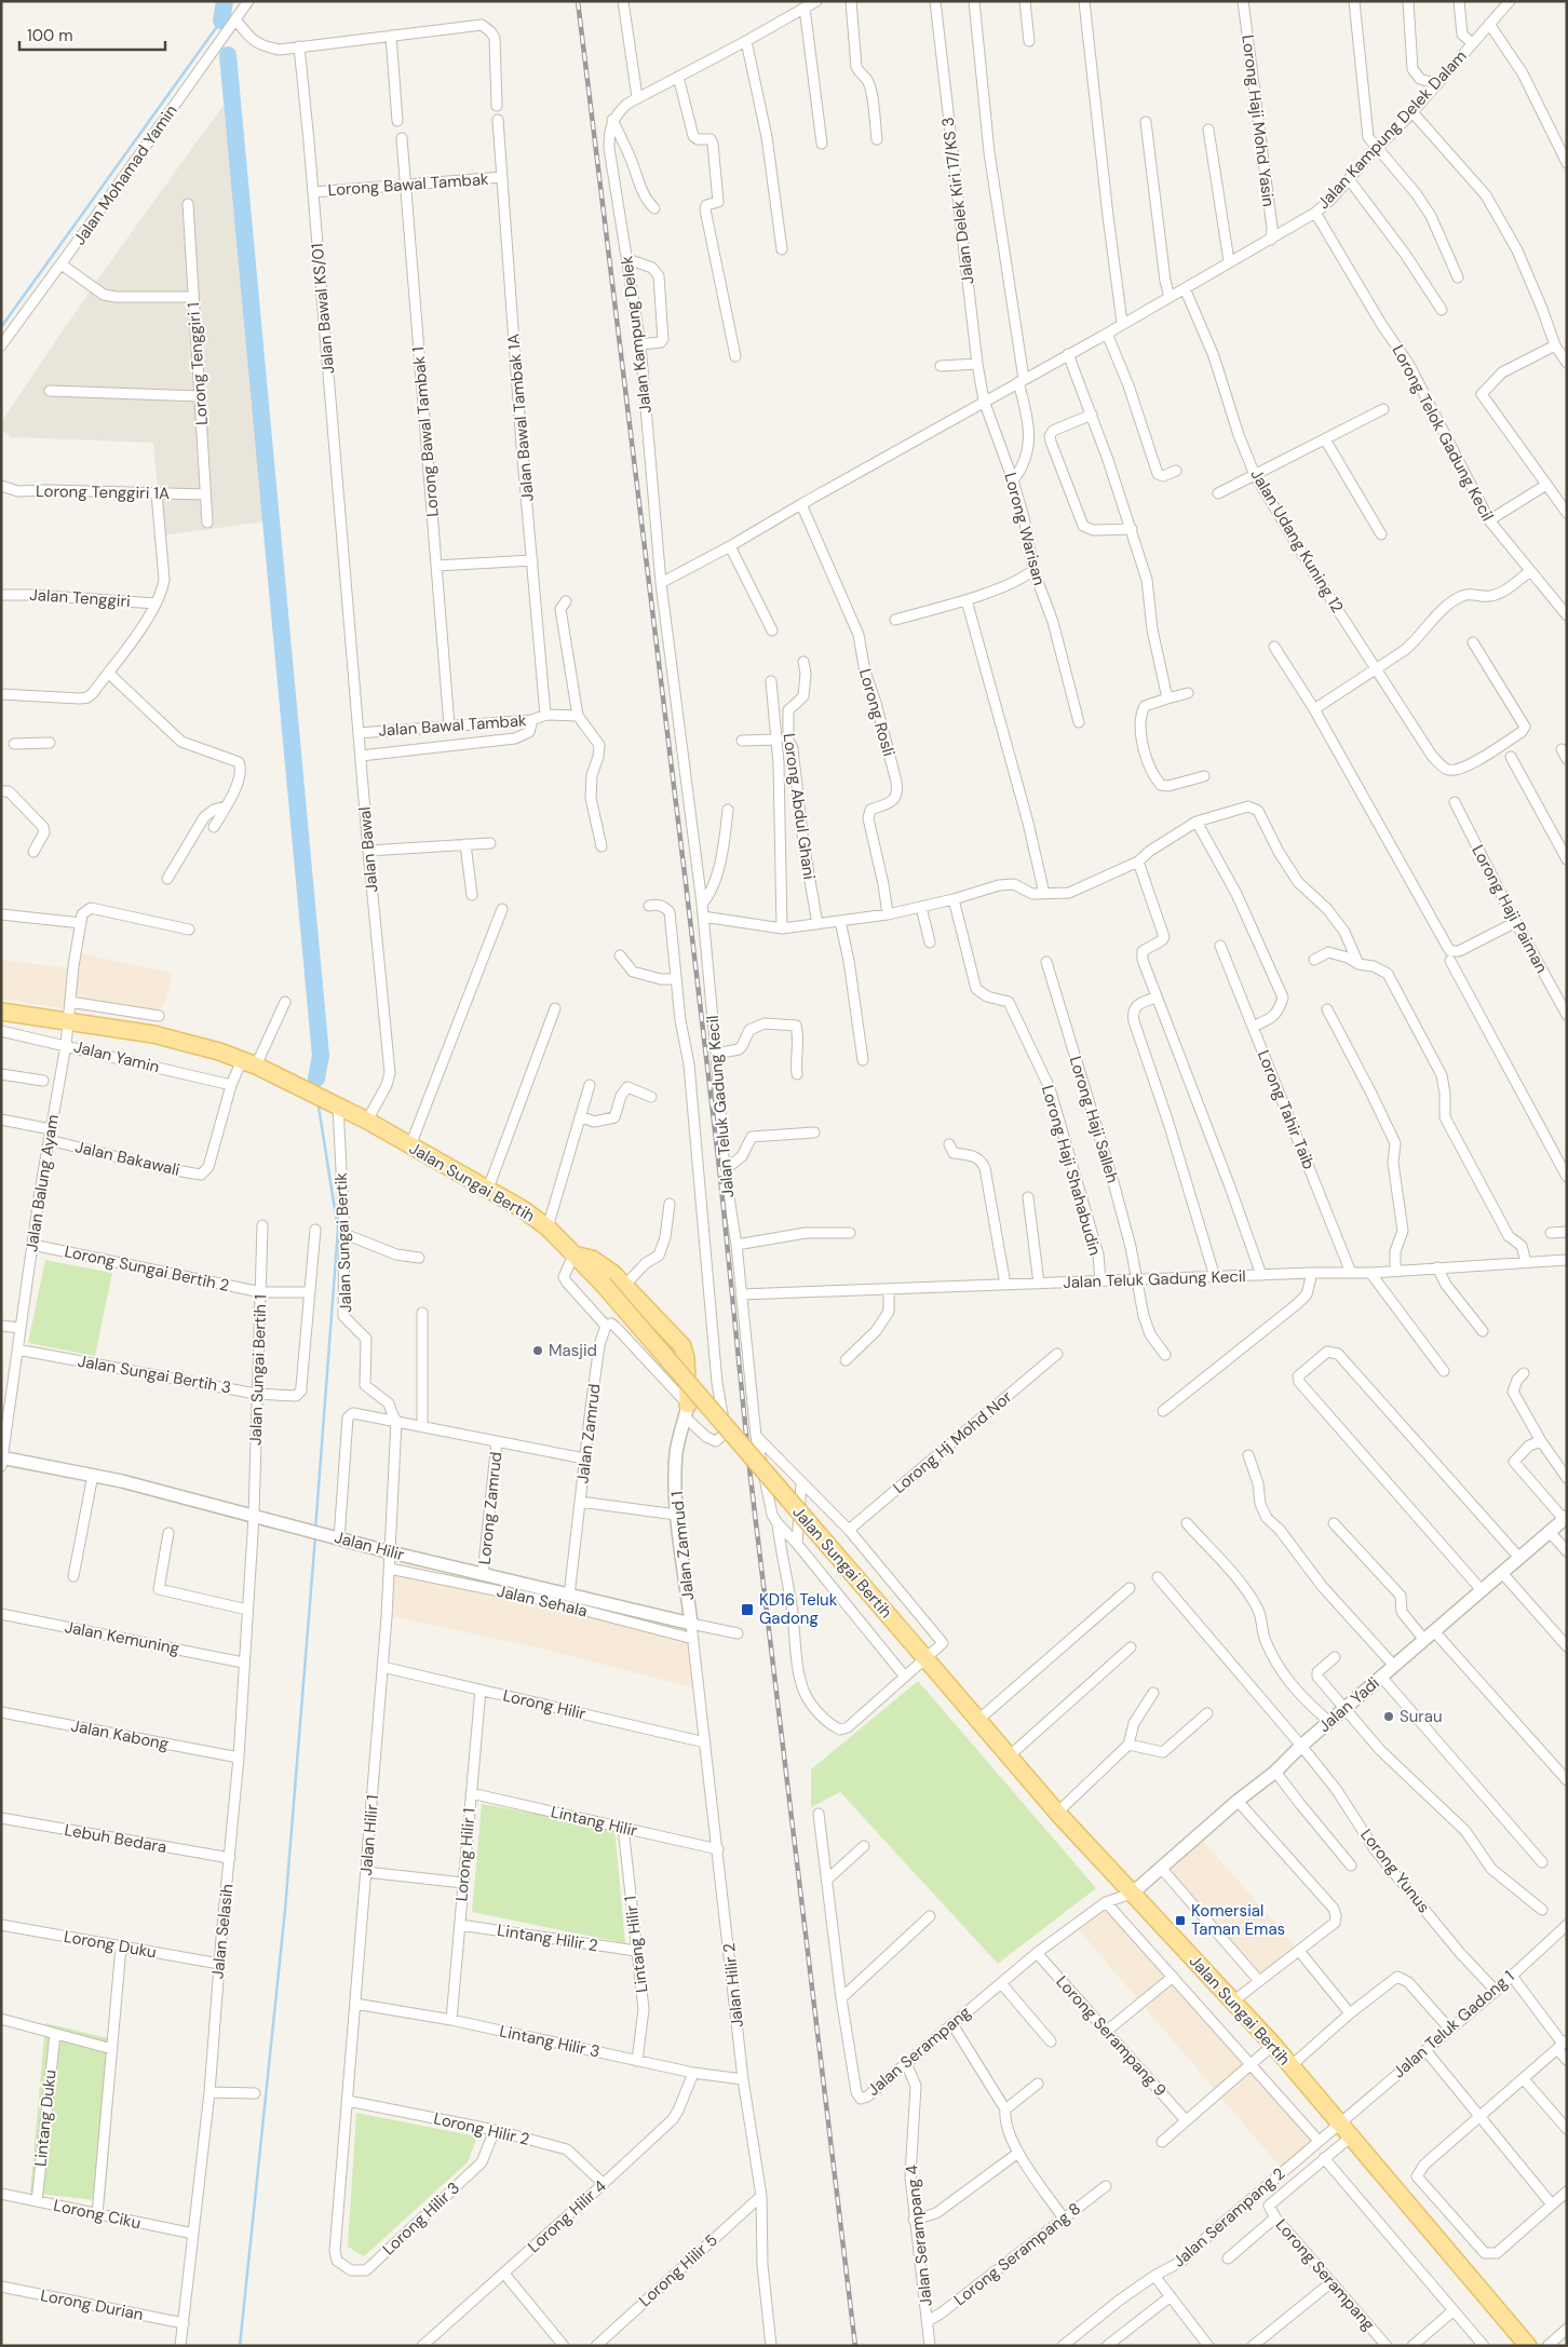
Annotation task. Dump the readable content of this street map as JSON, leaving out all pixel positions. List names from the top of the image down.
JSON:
{
  "streets": {
    "main road": ["Jalan Sungai Bertih"],
    "street": [
      "Lorong Haji Mohd Yasin",
      "Jalan Kampung Delek Dalam",
      "Jalan Mohamad Yamin",
      "Lorong Bawal Tambak",
      "Jalan Delek Kiri 17/KS 3",
      "Jalan Bawal KS/01",
      "Jalan Kampung Delek",
      "Lorong Tenggiri 1",
      "Jalan Bawal Tambak 1A",
      "Lorong Bawal Tambak 1",
      "Lorong Telok Gadung Kecil",
      "Lorong Tenggiri 1A",
      "Lorong Warisan",
      "Jalan Udang Kuning 12",
      "Jalan Tenggiri",
      "Lorong Rosli",
      "Jalan Bawal Tambak",
      "Lorong Abdul Ghani",
      "Jalan Bawal",
      "Lorong Haji Paiman",
      "Jalan Yamin",
      "Jalan Teluk Gadung Kecil",
      "Lorong Tahir Taib",
      "Lorong Haji Salleh",
      "Jalan Bakawali",
      "Lorong Haji Shahabudin",
      "Jalan Balung Ayam",
      "Jalan Sungai Bertik",
      "Lorong Sungai Bertih 2",
      "Jalan Sungai Bertih 1",
      "Jalan Sungai Bertih 3",
      "Jalan Zamrud",
      "Lorong Hj Mohd Nor",
      "Lorong Zamrud",
      "Jalan Hilir",
      "Jalan Zamrud 1",
      "Jalan Sehala",
      "Jalan Kemuning",
      "Lorong Hilir",
      "Jalan Yadi",
      "Jalan Kabong",
      "Lintang Hilir",
      "Jalan Hilir 1",
      "Lebuh Bedara",
      "Lorong Hilir 1",
      "Lorong Yunus",
      "Jalan Selasih",
      "Lintang Hilir 2",
      "Lorong Duku",
      "Lintang Hilir 1",
      "Jalan Hilir 2",
      "Jalan Teluk Gadong 1",
      "Lorong Serampang 9",
      "Lintang Hilir 3",
      "Jalan Serampang",
      "Lintang Duku",
      "Lorong Hilir 2",
      "Lorong Ciku",
      "Lorong Hilir 4",
      "Jalan Serampang 2",
      "Lorong Hilir 3",
      "Jalan Serampang 4",
      "Lorong Serampang 8",
      "Lorong Hilir 5",
      "Lorong Serampang",
      "Lorong Durian"
    ]
  },
  "crossings": [
    ["Lorong Haji Mohd Yasin", "Jalan Kampung Delek Dalam"],
    ["Jalan Kampung Delek Dalam", "Jalan Delek Kiri 17/KS 3"],
    ["Jalan Kampung Delek Dalam", "Jalan Kampung Delek"],
    ["Jalan Kampung Delek Dalam", "Lorong Telok Gadung Kecil"],
    ["Jalan Kampung Delek Dalam", "Lorong Warisan"],
    ["Jalan Kampung Delek Dalam", "Jalan Udang Kuning 12"],
    ["Jalan Kampung Delek Dalam", "Lorong Rosli"],
    ["Lorong Bawal Tambak", "Jalan Bawal KS/01"],
    ["Lorong Bawal Tambak", "Jalan Bawal Tambak 1A"],
    ["Lorong Bawal Tambak", "Lorong Bawal Tambak 1"],
    ["Jalan Delek Kiri 17/KS 3", "Lorong Warisan"],
    ["Jalan Bawal KS/01", "Jalan Bawal"],
    ["Jalan Kampung Delek", "Jalan Teluk Gadung Kecil"],
    ["Lorong Tenggiri 1", "Lorong Tenggiri 1A"],
    ["Jalan Bawal Tambak 1A", "Jalan Bawal Tambak"],
    ["Lorong Bawal Tambak 1", "Jalan Bawal Tambak"],
    ["Jalan Bawal Tambak", "Jalan Bawal"],
    ["Jalan Bawal", "Jalan Sungai Bertih"],
    ["Jalan Yamin", "Jalan Bakawali"],
    ["Jalan Yamin", "Jalan Balung Ayam"],
    ["Jalan Teluk Gadung Kecil", "Lorong Tahir Taib"],
    ["Jalan Teluk Gadung Kecil", "Lorong Haji Salleh"],
    ["Jalan Teluk Gadung Kecil", "Lorong Haji Shahabudin"],
    ["Jalan Bakawali", "Jalan Balung Ayam"],
    ["Jalan Sungai Bertih", "Jalan Balung Ayam"],
    ["Jalan Sungai Bertih", "Jalan Sungai Bertik"],
    ["Jalan Sungai Bertih", "Jalan Yadi"],
    ["Jalan Sungai Bertih", "Jalan Teluk Gadong 1"],
    ["Jalan Sungai Bertih", "Jalan Serampang"],
    ["Jalan Sungai Bertih", "Jalan Serampang 2"],
    ["Jalan Balung Ayam", "Lorong Sungai Bertih 2"],
    ["Jalan Balung Ayam", "Jalan Sungai Bertih 3"],
    ["Jalan Balung Ayam", "Jalan Hilir"],
    ["Jalan Sungai Bertik", "Jalan Hilir 1"],
    ["Lorong Sungai Bertih 2", "Jalan Sungai Bertih 1"],
    ["Lorong Sungai Bertih 2", "Jalan Sungai Bertih 3"],
    ["Jalan Sungai Bertih 1", "Jalan Sungai Bertih 3"],
    ["Jalan Sungai Bertih 1", "Jalan Hilir"],
    ["Jalan Sungai Bertih 1", "Jalan Selasih"],
    ["Jalan Zamrud", "Jalan Hilir"],
    ["Lorong Zamrud", "Jalan Hilir"],
    ["Jalan Hilir", "Jalan Zamrud 1"],
    ["Jalan Hilir", "Jalan Hilir 1"],
    ["Jalan Hilir", "Jalan Selasih"],
    ["Jalan Hilir", "Jalan Hilir 2"],
    ["Jalan Zamrud 1", "Jalan Hilir 2"],
    ["Jalan Sehala", "Jalan Hilir 1"],
    ["Jalan Sehala", "Jalan Hilir 2"],
    ["Jalan Kemuning", "Jalan Selasih"],
    ["Lorong Hilir", "Jalan Hilir 1"],
    ["Lorong Hilir", "Lorong Hilir 1"],
    ["Lorong Hilir", "Jalan Hilir 2"],
    ["Jalan Yadi", "Lorong Yunus"],
    ["Jalan Yadi", "Jalan Serampang"],
    ["Jalan Kabong", "Jalan Selasih"],
    ["Lintang Hilir", "Lorong Hilir 1"],
    ["Lintang Hilir", "Lintang Hilir 1"],
    ["Lintang Hilir", "Jalan Hilir 2"],
    ["Jalan Hilir 1", "Lintang Hilir 3"],
    ["Jalan Hilir 1", "Lorong Hilir 2"],
    ["Jalan Hilir 1", "Lorong Hilir 3"],
    ["Lebuh Bedara", "Jalan Selasih"],
    ["Lorong Hilir 1", "Lintang Hilir 2"],
    ["Lorong Hilir 1", "Lintang Hilir 3"],
    ["Lorong Yunus", "Jalan Teluk Gadong 1"],
    ["Jalan Selasih", "Lorong Duku"],
    ["Jalan Selasih", "Lorong Ciku"],
    ["Jalan Selasih", "Lorong Durian"],
    ["Lintang Hilir 2", "Lintang Hilir 1"],
    ["Lintang Hilir 1", "Lintang Hilir 3"],
    ["Jalan Hilir 2", "Lintang Hilir 3"],
    ["Jalan Hilir 2", "Lorong Hilir 5"],
    ["Jalan Teluk Gadong 1", "Jalan Serampang 2"],
    ["Lorong Serampang 9", "Jalan Serampang"],
    ["Lintang Hilir 3", "Lorong Hilir 4"],
    ["Jalan Serampang", "Jalan Serampang 4"],
    ["Lintang Duku", "Lorong Ciku"],
    ["Lorong Hilir 2", "Lorong Hilir 4"],
    ["Lorong Hilir 2", "Lorong Hilir 3"],
    ["Jalan Serampang 4", "Lorong Serampang 8"]
  ],
  "places": {
    "other": ["Masjid", "Surau"],
    "transit": ["KD16 Teluk Gadong", "Komersial Taman Emas"]
  },
  "scale_bar": "100 m"
}
